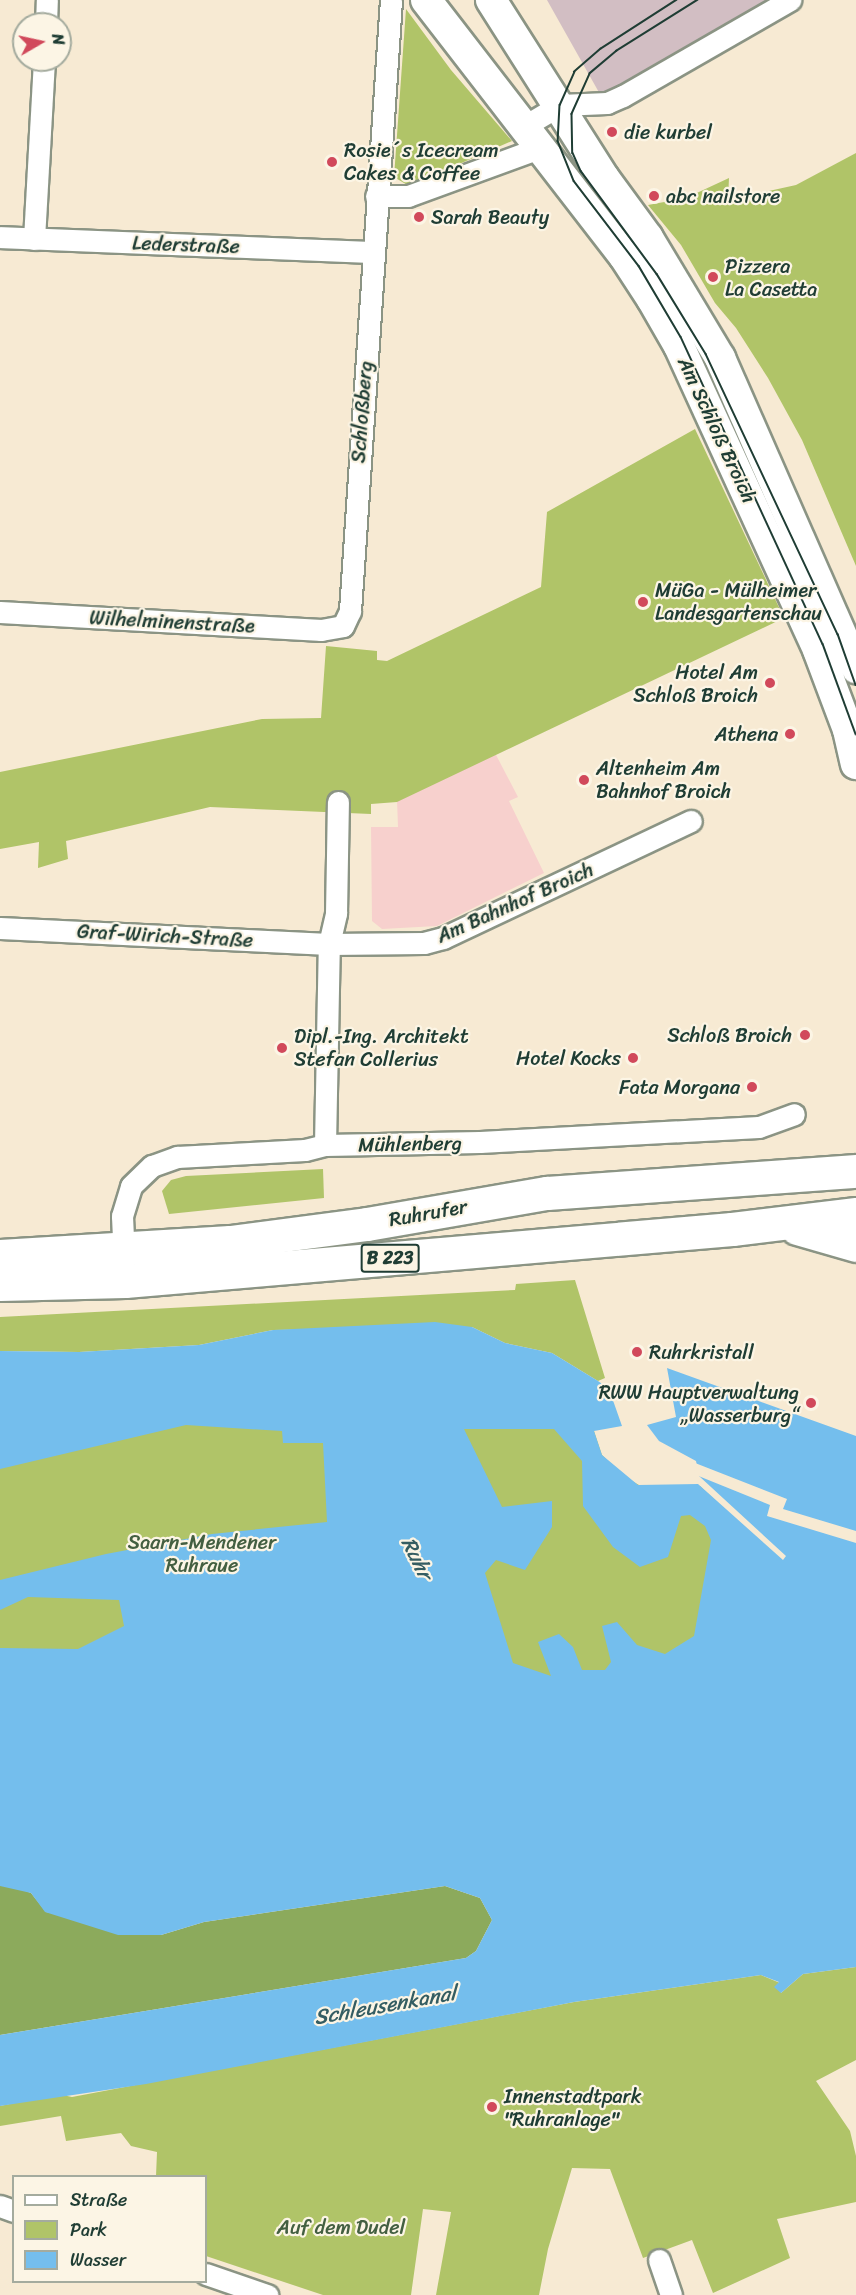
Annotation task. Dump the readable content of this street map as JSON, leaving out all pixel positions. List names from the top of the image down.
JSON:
{
  "streets": {
    "main road": ["Am Schloß Broich", "Ruhrufer", "B 223"],
    "street": [
      "Lederstraße",
      "Schloßberg",
      "Wilhelminenstraße",
      "Am Bahnhof Broich",
      "Graf-Wirich-Straße",
      "Mühlenberg"
    ]
  },
  "crossings": [
    ["Lederstraße", "Schloßberg"],
    ["Schloßberg", "Wilhelminenstraße"],
    ["Am Bahnhof Broich", "Graf-Wirich-Straße"],
    ["Mühlenberg", "Ruhrufer"]
  ],
  "water": ["Ruhr", "Schleusenkanal"],
  "parks": ["Saarn-Mendener Ruhraue", "Auf dem Dudel"],
  "places": [
    "die kurbel",
    "Rosie´s Icecream Cakes & Coffee",
    "abc nailstore",
    "Sarah Beauty",
    "Pizzera La Casetta",
    "MüGa - Mülheimer Landesgartenschau",
    "Hotel Am Schloß Broich",
    "Athena",
    "Altenheim Am Bahnhof Broich",
    "Schloß Broich",
    "Dipl.-Ing. Architekt Stefan Collerius",
    "Hotel Kocks",
    "Fata Morgana",
    "Ruhrkristall",
    "RWW Hauptverwaltung „Wasserburg“",
    "Innenstadtpark \"Ruhranlage\""
  ],
  "legend": ["Straße", "Park", "Wasser"],
  "north": "right"
}
